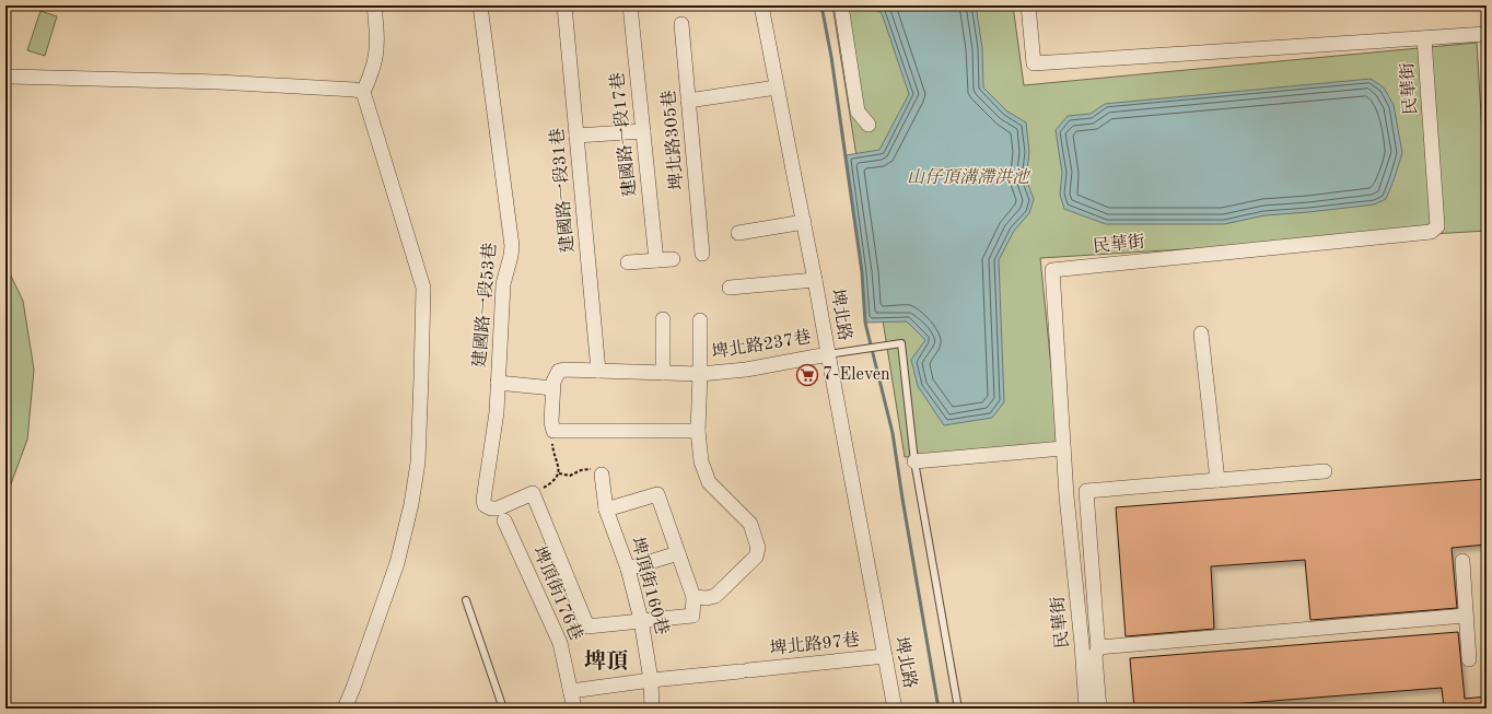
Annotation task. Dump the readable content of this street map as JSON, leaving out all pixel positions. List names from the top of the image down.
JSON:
{
  "streets": {
    "street": [
      "民華街",
      "建國路一段17巷",
      "埤北路305巷",
      "建國路一段31巷",
      "建國路一段53巷",
      "埤北路",
      "埤北路237巷",
      "埤頂街160巷",
      "埤頂街176巷",
      "埤北路97巷"
    ]
  },
  "crossings": [
    ["建國路一段31巷", "埤北路237巷"],
    ["埤北路", "埤北路237巷"],
    ["埤北路", "埤北路97巷"],
    ["埤頂街160巷", "埤北路97巷"],
    ["埤頂街176巷", "埤北路97巷"]
  ],
  "districts": ["埤頂"],
  "parks": ["山仔頂溝滯洪池"],
  "places": {
    "supermarket": ["7-Eleven"]
  }
}
